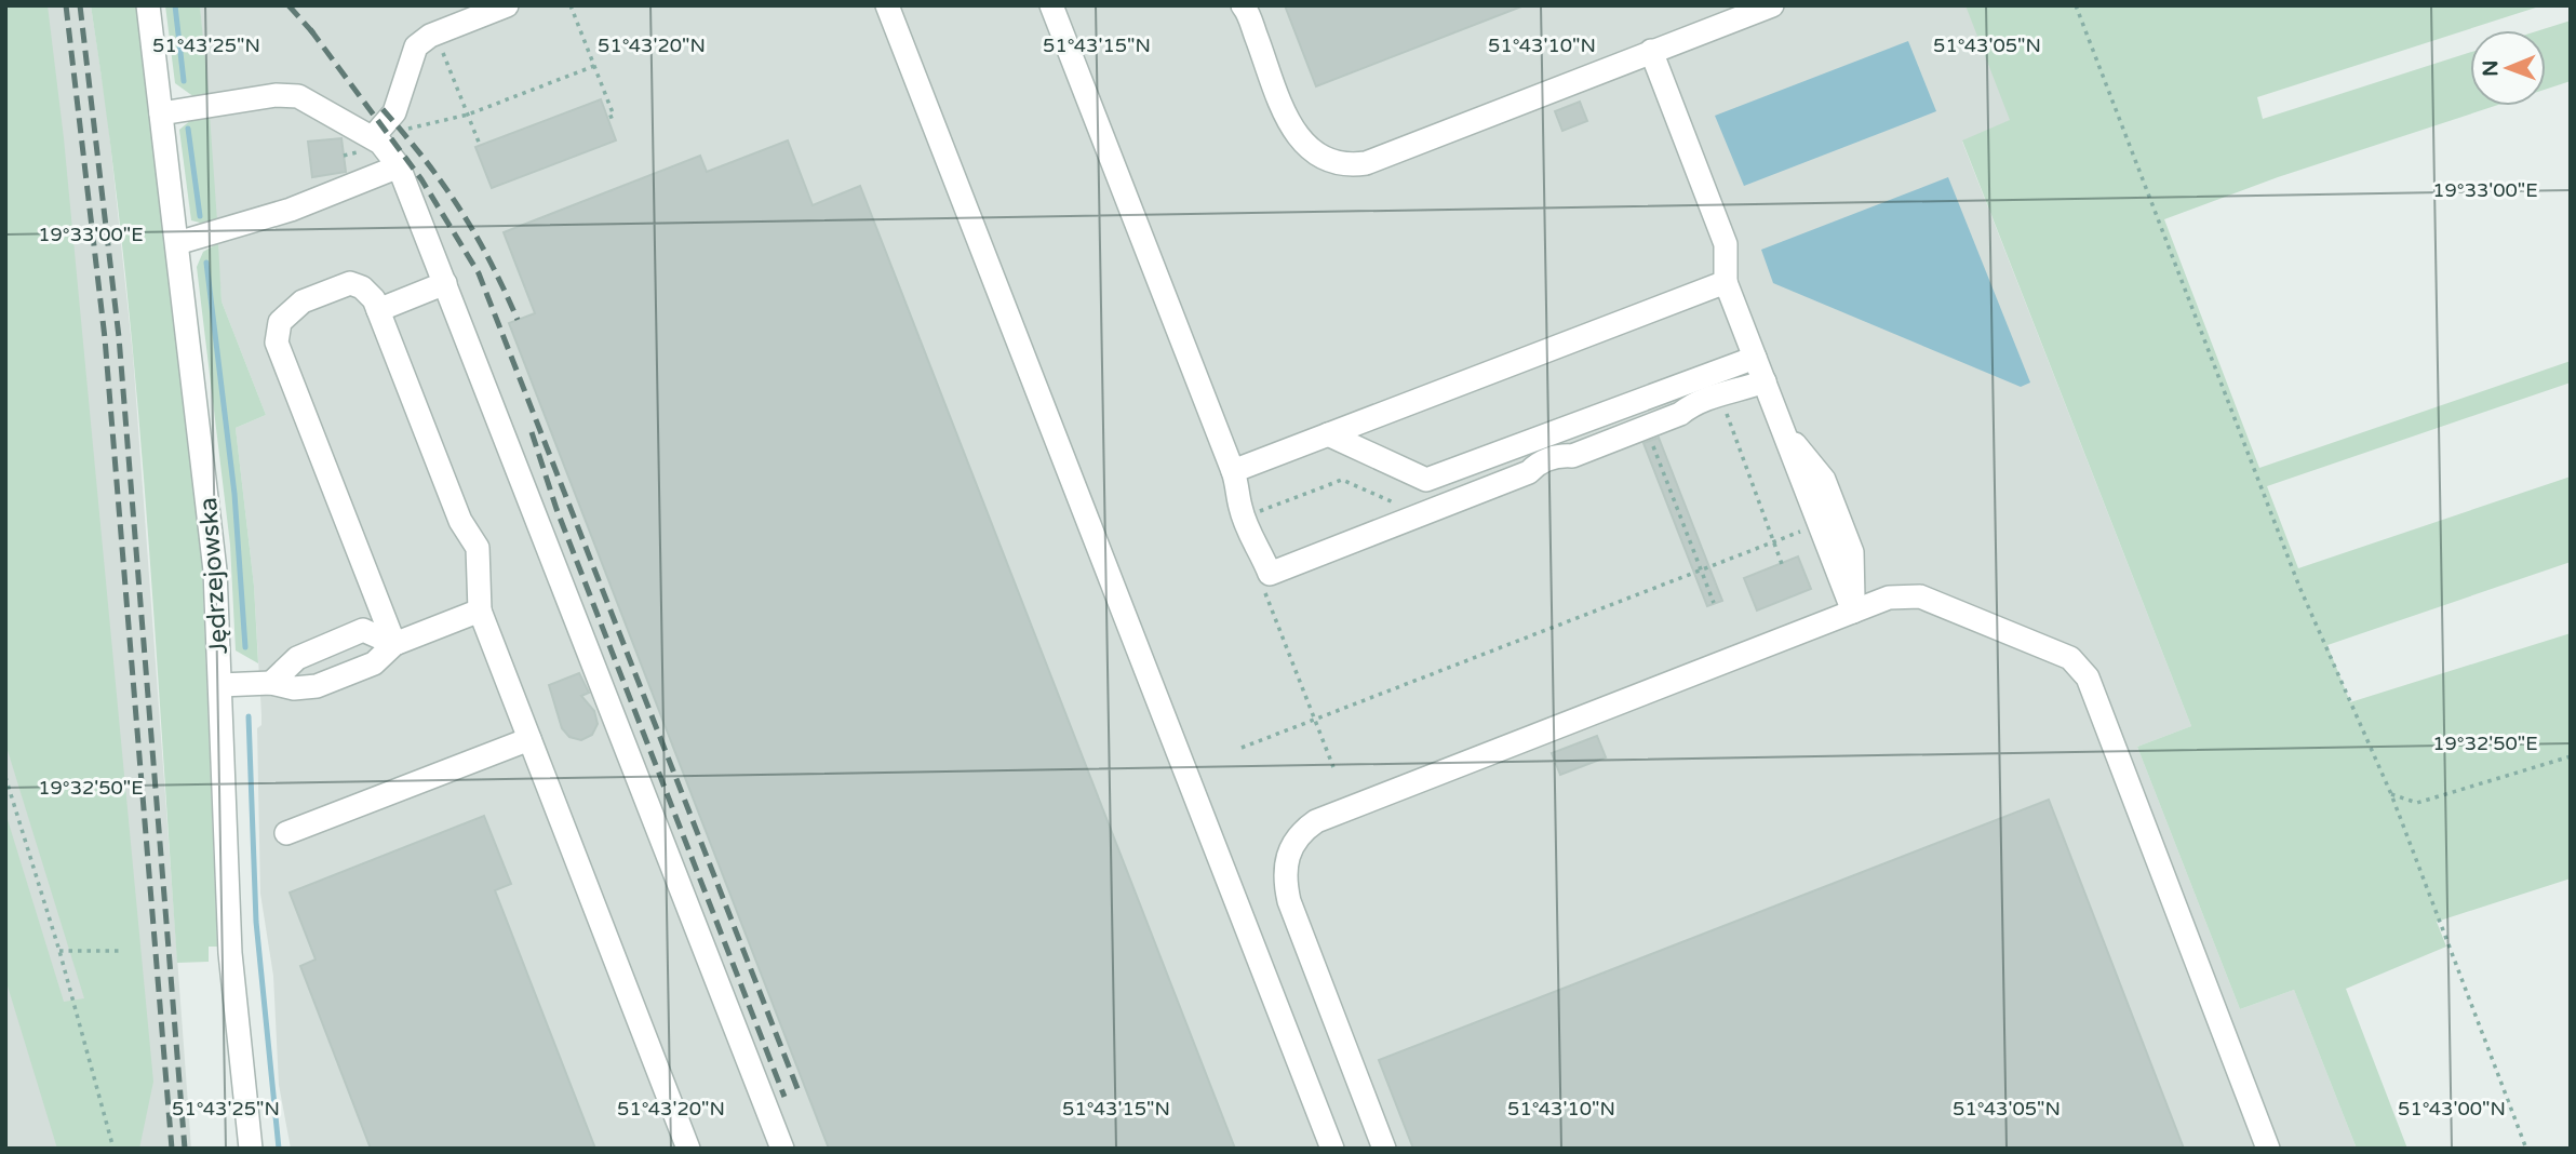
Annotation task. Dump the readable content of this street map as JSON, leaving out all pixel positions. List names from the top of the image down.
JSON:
{
  "streets": {
    "street": ["Jędrzejowska"]
  },
  "north": "left",
  "coordinates": [
    "51°43'25\"N",
    "51°43'20\"N",
    "51°43'15\"N",
    "51°43'10\"N",
    "51°43'05\"N",
    "19°33'00\"E",
    "19°32'50\"E",
    "51°43'00\"N"
  ]
}
